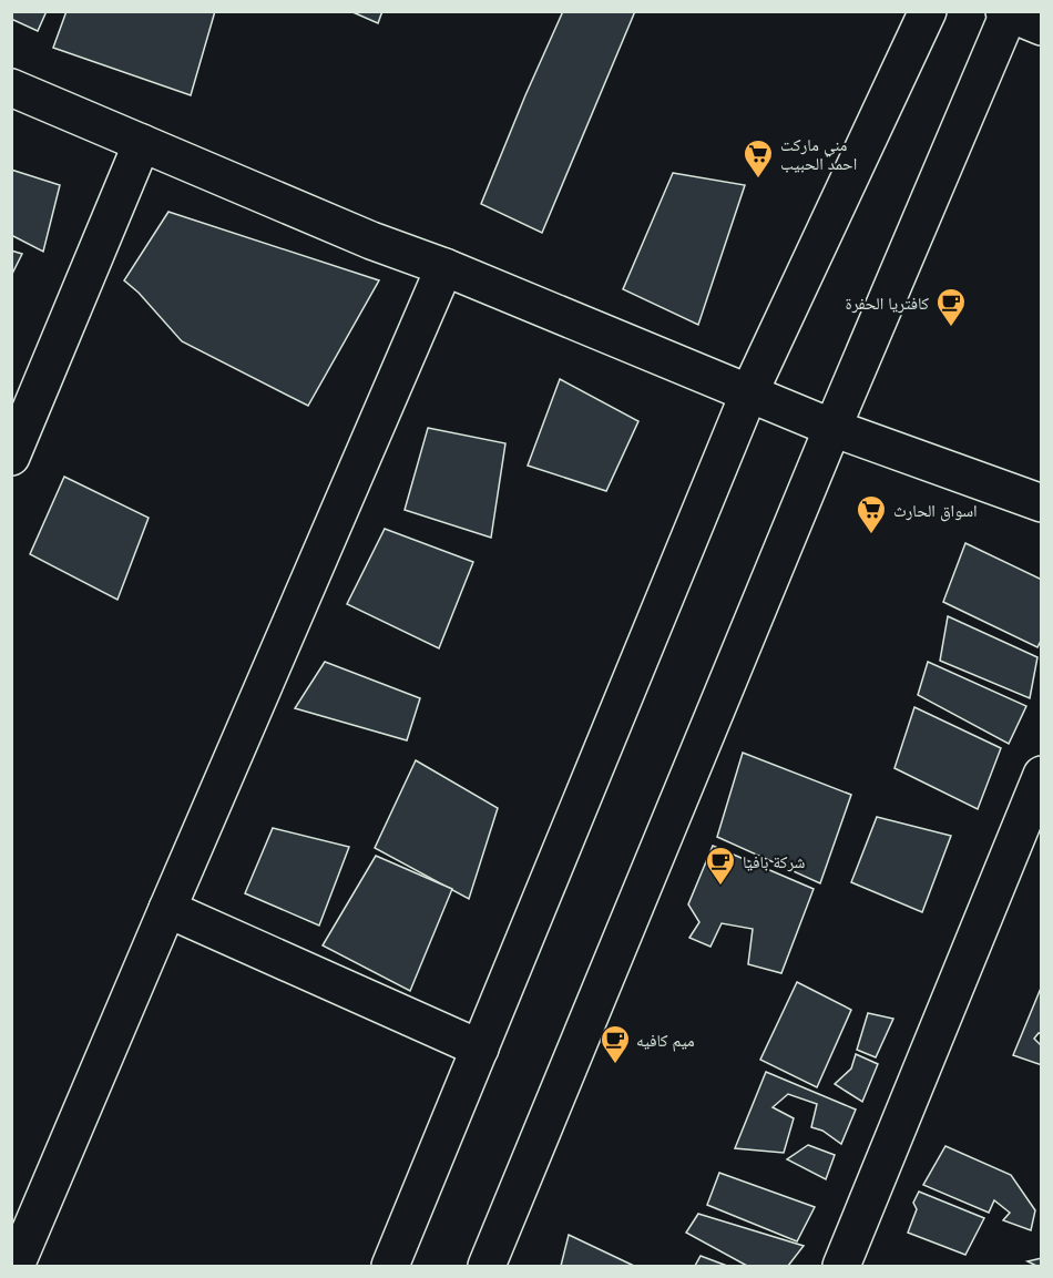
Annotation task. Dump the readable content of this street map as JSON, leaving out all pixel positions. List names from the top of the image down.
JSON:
{
  "places": {
    "supermarket": ["مني ماركت احمد الحبيب", "اسواق الحارث"],
    "cafe": ["كافتريا الحفرة", "شركة بافيا", "ميم كافيه"]
  }
}
